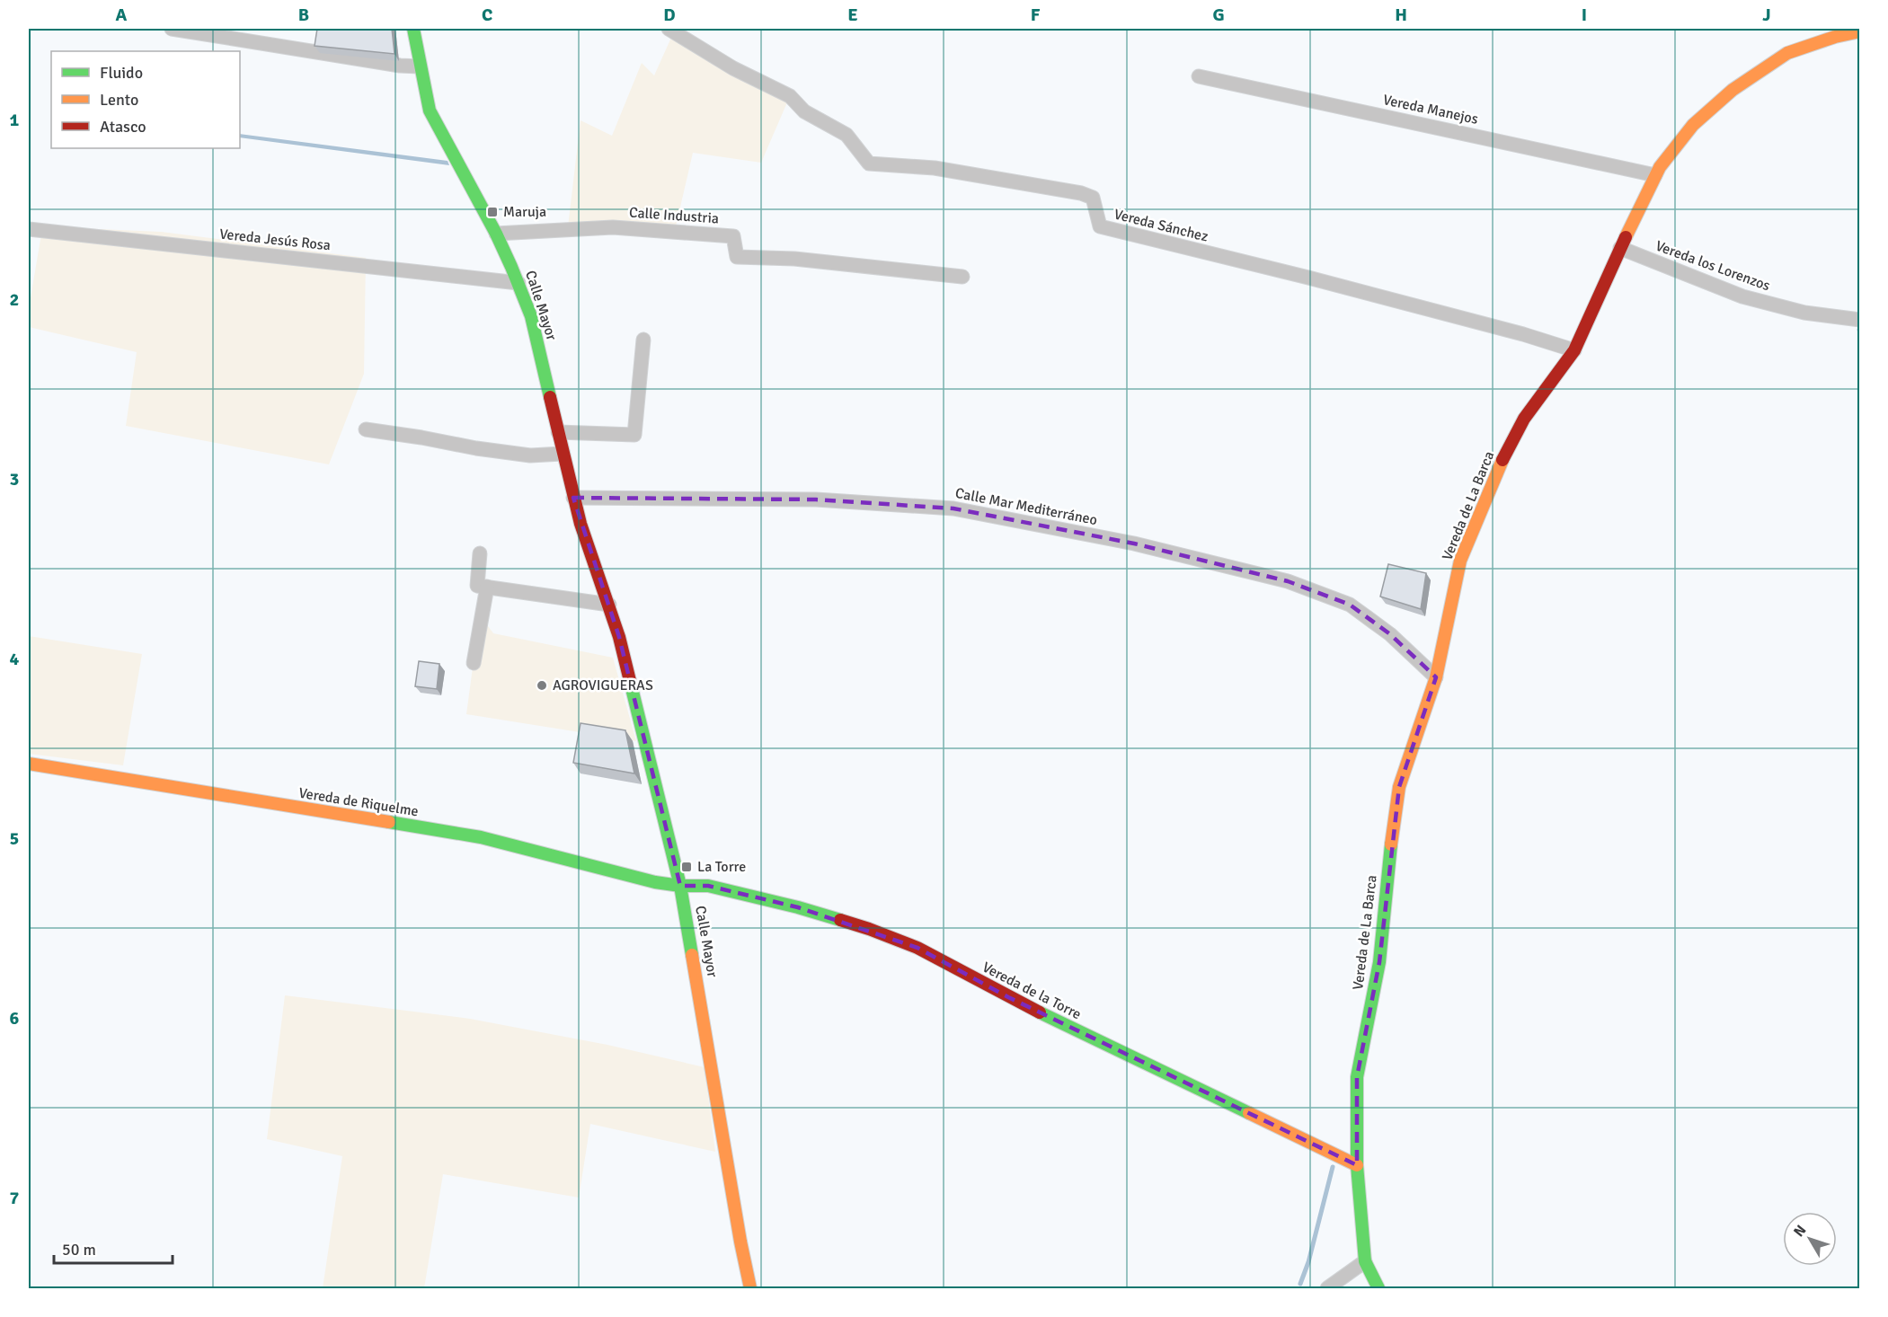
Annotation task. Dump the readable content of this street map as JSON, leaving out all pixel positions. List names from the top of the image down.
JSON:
{
  "streets": {
    "street": [
      "Vereda Manejos",
      "Calle Industria",
      "Vereda Sánchez",
      "Vereda Jesús Rosa",
      "Vereda los Lorenzos",
      "Calle Mayor",
      "Vereda de La Barca",
      "Calle Mar Mediterráneo",
      "Vereda de Riquelme",
      "Vereda de la Torre"
    ]
  },
  "crossings": [
    ["Vereda Manejos", "Vereda de La Barca"],
    ["Calle Industria", "Calle Mayor"],
    ["Vereda Sánchez", "Vereda de La Barca"],
    ["Vereda Jesús Rosa", "Calle Mayor"],
    ["Vereda los Lorenzos", "Vereda de La Barca"],
    ["Calle Mayor", "Calle Mar Mediterráneo"],
    ["Calle Mayor", "Vereda de Riquelme"],
    ["Calle Mayor", "Vereda de la Torre"],
    ["Vereda de La Barca", "Calle Mar Mediterráneo"],
    ["Vereda de La Barca", "Vereda de la Torre"],
    ["Vereda de Riquelme", "Vereda de la Torre"]
  ],
  "places": {
    "transit": ["Maruja", "La Torre"],
    "other": ["AGROVIGUERAS"]
  },
  "legend": ["Fluido", "Lento", "Atasco"],
  "scale_bar": "50 m",
  "north": "top left",
  "grid": {
    "columns": [
      "A",
      "B",
      "C",
      "D",
      "E",
      "F",
      "G",
      "H",
      "I",
      "J"
    ],
    "rows": [
      "1",
      "2",
      "3",
      "4",
      "5",
      "6",
      "7"
    ]
  }
}
